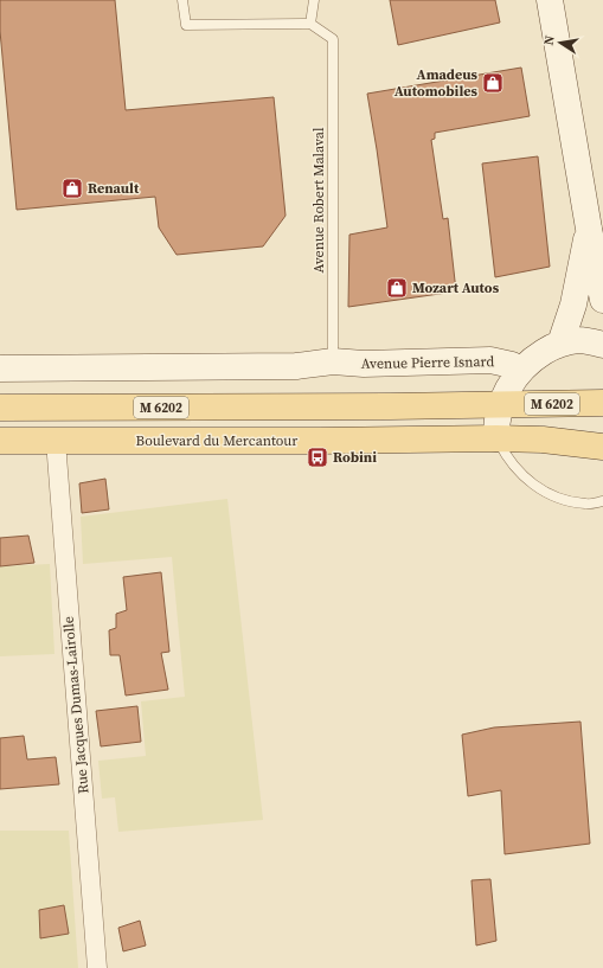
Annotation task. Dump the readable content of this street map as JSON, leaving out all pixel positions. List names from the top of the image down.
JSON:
{
  "streets": {
    "main road": ["Avenue Pierre Isnard", "M 6202", "Boulevard du Mercantour"],
    "street": ["Rue Jacques Dumas-Lairolle"],
    "lane": ["Avenue Robert Malaval"]
  },
  "crossings": [
    ["Avenue Robert Malaval", "Avenue Pierre Isnard"],
    ["Boulevard du Mercantour", "Rue Jacques Dumas-Lairolle"]
  ],
  "places": {
    "shop": ["Amadeus Automobiles", "Renault", "Mozart Autos"],
    "bus stop": ["Robini"]
  },
  "north": "left"
}
